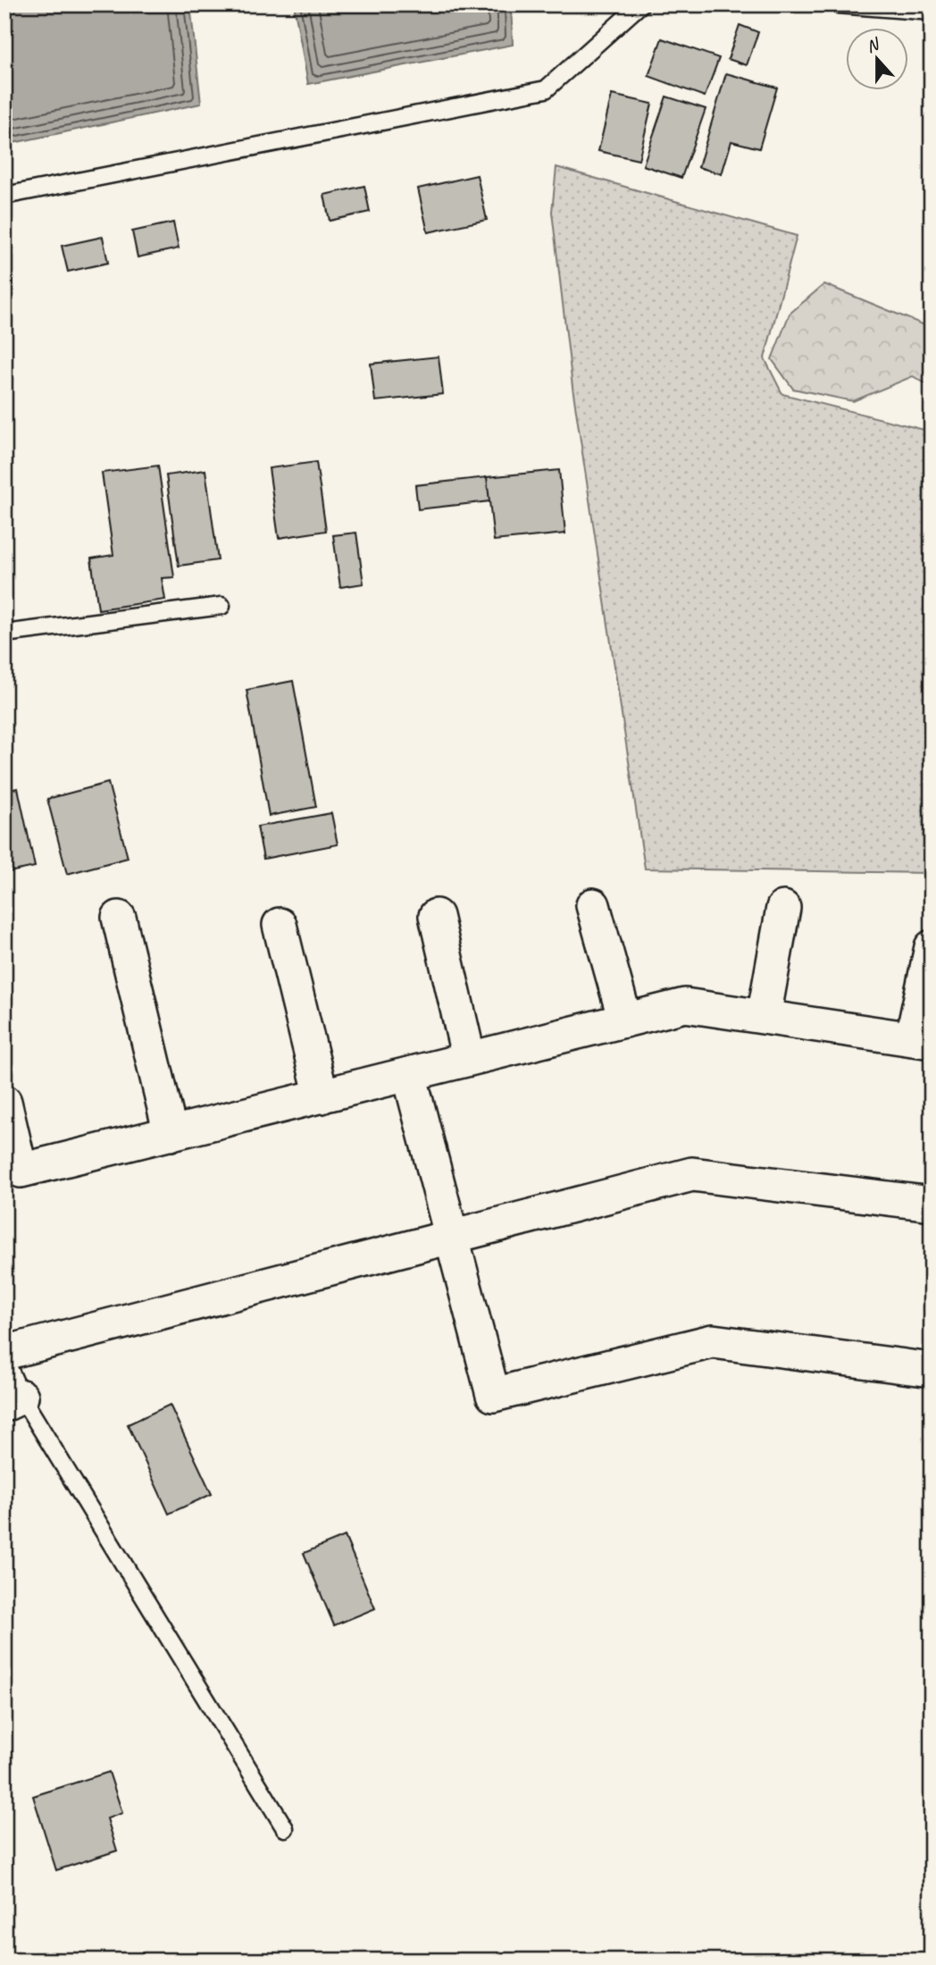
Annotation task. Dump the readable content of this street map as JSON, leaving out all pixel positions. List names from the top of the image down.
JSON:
{
  "north": "top"
}
